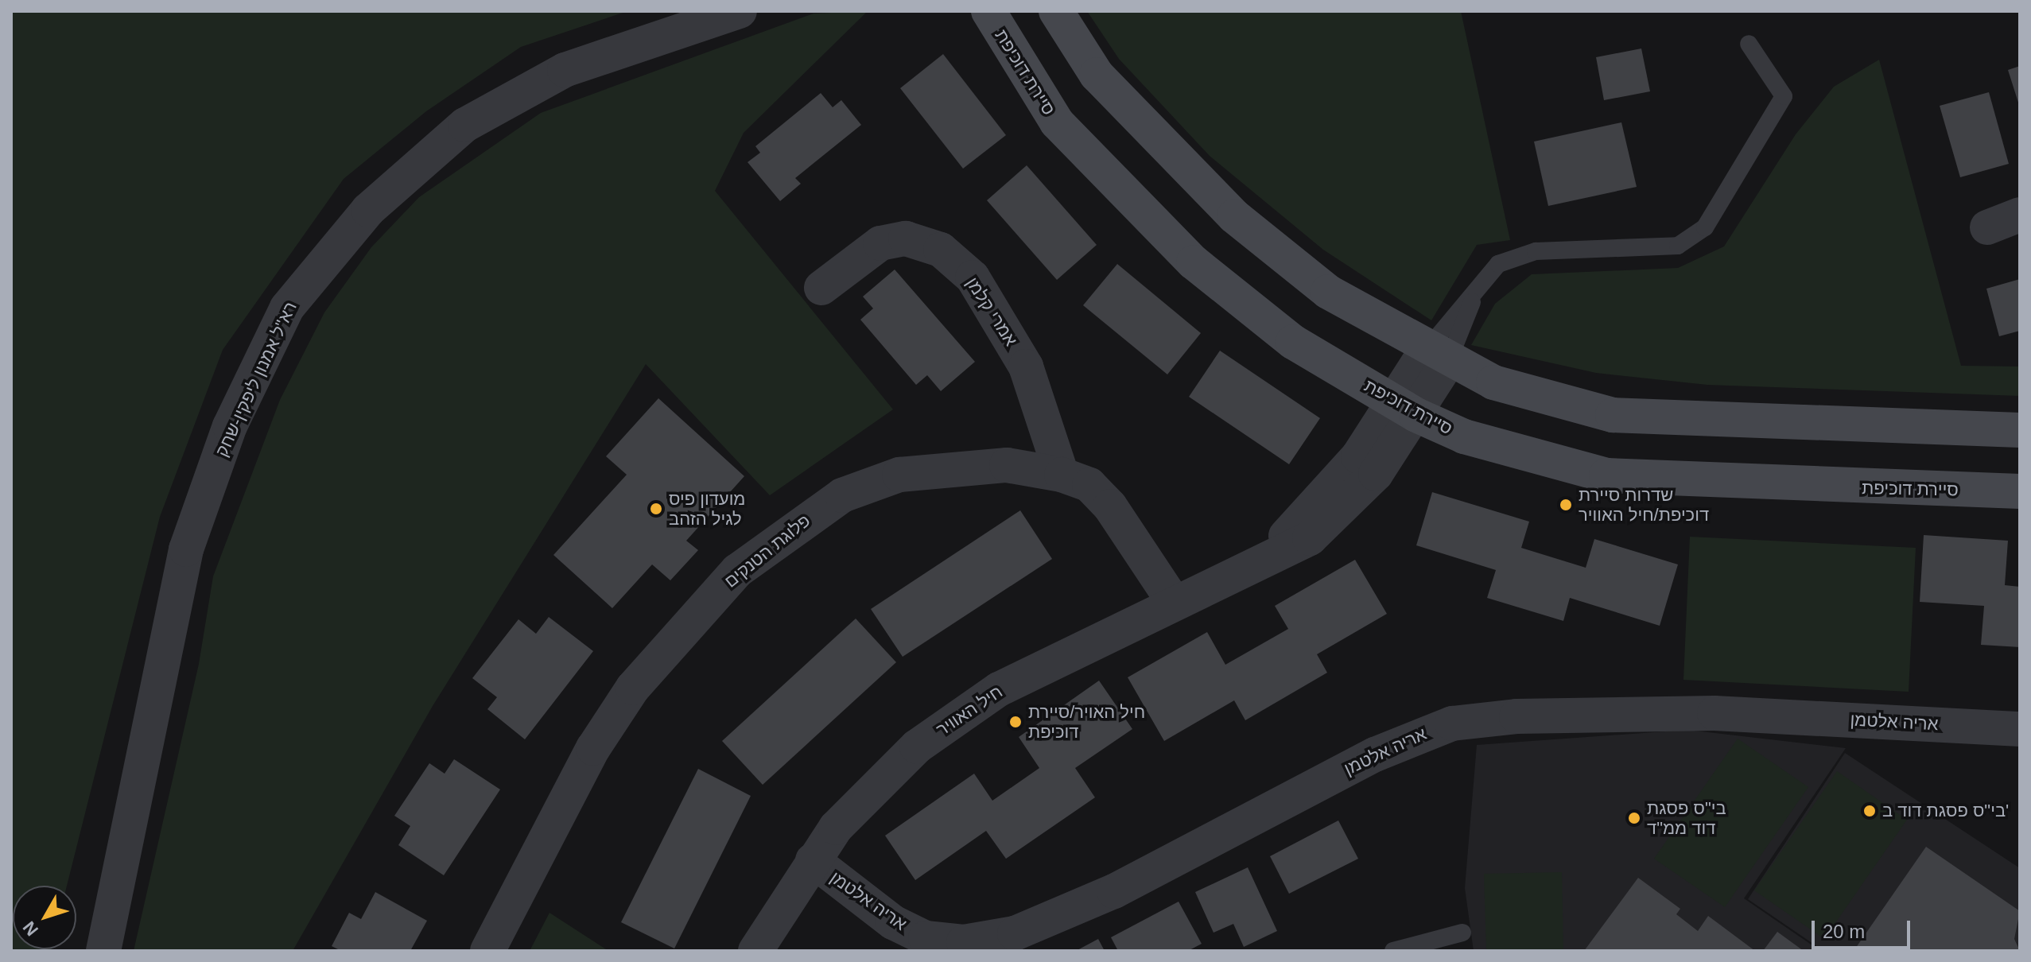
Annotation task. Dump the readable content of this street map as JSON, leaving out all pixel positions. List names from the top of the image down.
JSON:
{
  "streets": {
    "main road": ["סיירת דוכיפת"],
    "street": [
      "אמרי קלמן",
      "רא\"ל אמנון ליפקין-שחק",
      "פלוגת הטנקים",
      "חיל האוויר",
      "אריה אלטמן"
    ]
  },
  "crossings": [
    ["סיירת דוכיפת", "חיל האוויר"],
    ["אמרי קלמן", "פלוגת הטנקים"],
    ["פלוגת הטנקים", "חיל האוויר"],
    ["חיל האוויר", "אריה אלטמן"]
  ],
  "places": [
    "שדרות סיירת דוכיפת/חיל האוויר",
    "מועדון פיס לגיל הזהב",
    "חיל האויר/סיירת דוכיפת",
    "בי\"ס פסגת דוד ב'",
    "בי\"ס פסגת דוד ממ\"ד"
  ],
  "scale_bar": "20 m",
  "north": "bottom left"
}
